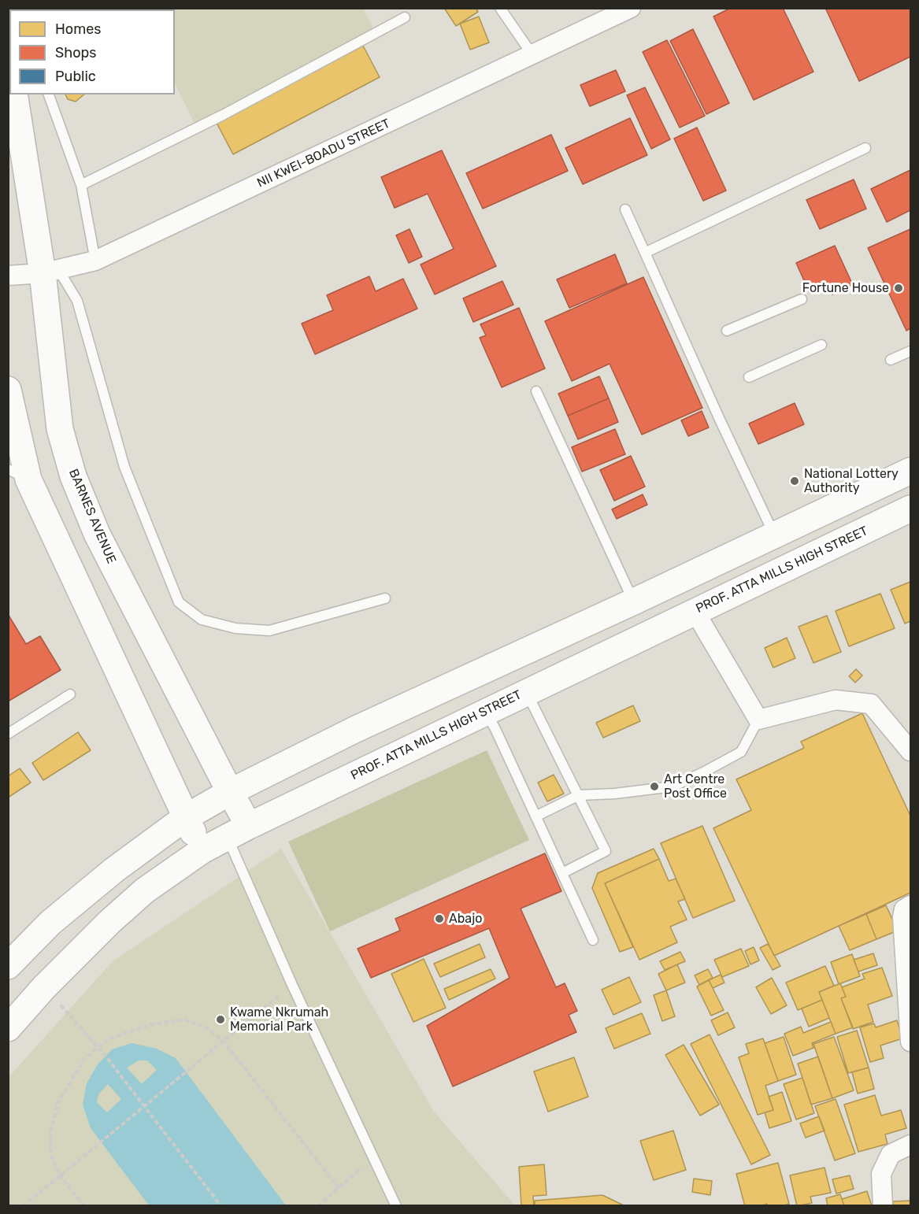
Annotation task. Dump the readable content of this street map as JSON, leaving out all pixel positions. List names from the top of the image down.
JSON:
{
  "streets": {
    "main road": ["BARNES AVENUE", "PROF. ATTA MILLS HIGH STREET"],
    "street": ["NII KWEI-BOADU STREET"]
  },
  "crossings": [
    ["NII KWEI-BOADU STREET", "BARNES AVENUE"],
    ["BARNES AVENUE", "PROF. ATTA MILLS HIGH STREET"]
  ],
  "places": [
    "Fortune House",
    "National Lottery Authority",
    "Art Centre Post Office",
    "Abajo",
    "Kwame Nkrumah Memorial Park"
  ],
  "legend": ["Homes", "Shops", "Public"]
}
